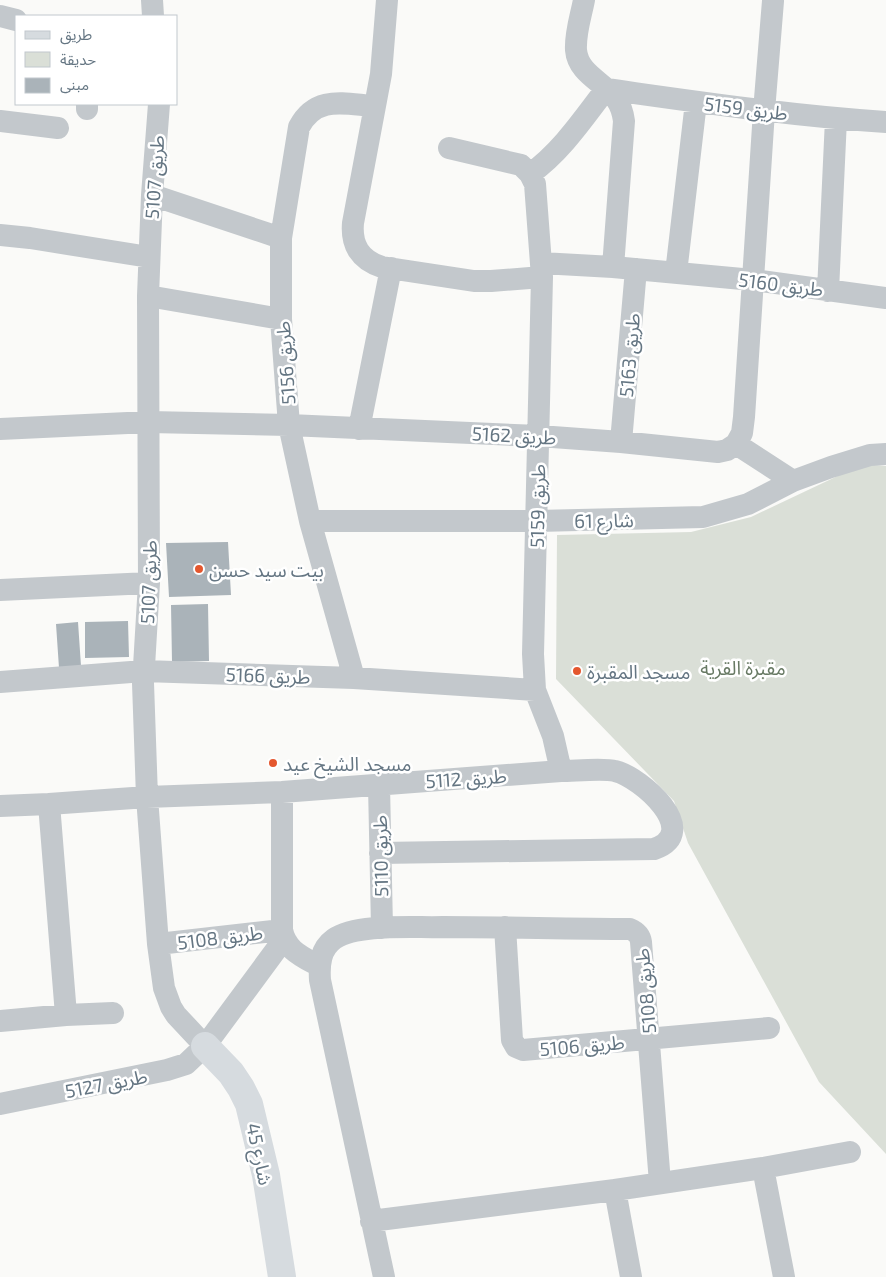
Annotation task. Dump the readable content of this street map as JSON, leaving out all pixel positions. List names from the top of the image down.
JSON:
{
  "streets": {
    "street": [
      "طريق 5159",
      "طريق 5107",
      "طريق 5160",
      "طريق 5163",
      "طريق 5156",
      "طريق 5162",
      "شارع 61",
      "طريق 5166",
      "طريق 5112",
      "طريق 5110",
      "طريق 5108",
      "طريق 5106",
      "طريق 5127",
      "شارع 45"
    ]
  },
  "crossings": [
    ["طريق 5159", "طريق 5162"],
    ["طريق 5159", "شارع 61"],
    ["طريق 5159", "طريق 5166"],
    ["طريق 5159", "طريق 5112"],
    ["طريق 5107", "طريق 5162"],
    ["طريق 5107", "طريق 5166"],
    ["طريق 5107", "طريق 5112"],
    ["طريق 5107", "طريق 5108"],
    ["طريق 5107", "طريق 5127"],
    ["طريق 5107", "شارع 45"],
    ["طريق 5160", "طريق 5163"],
    ["طريق 5163", "طريق 5162"],
    ["طريق 5156", "طريق 5162"],
    ["طريق 5156", "شارع 61"],
    ["طريق 5156", "طريق 5166"],
    ["طريق 5112", "طريق 5110"],
    ["طريق 5108", "طريق 5106"],
    ["طريق 5108", "طريق 5127"],
    ["طريق 5127", "شارع 45"]
  ],
  "parks": ["مقبرة القرية"],
  "places": ["بيت سيد حسن", "مسجد المقبرة", "مسجد الشيخ عيد"],
  "legend": ["طريق", "حديقة", "مبنى"]
}
